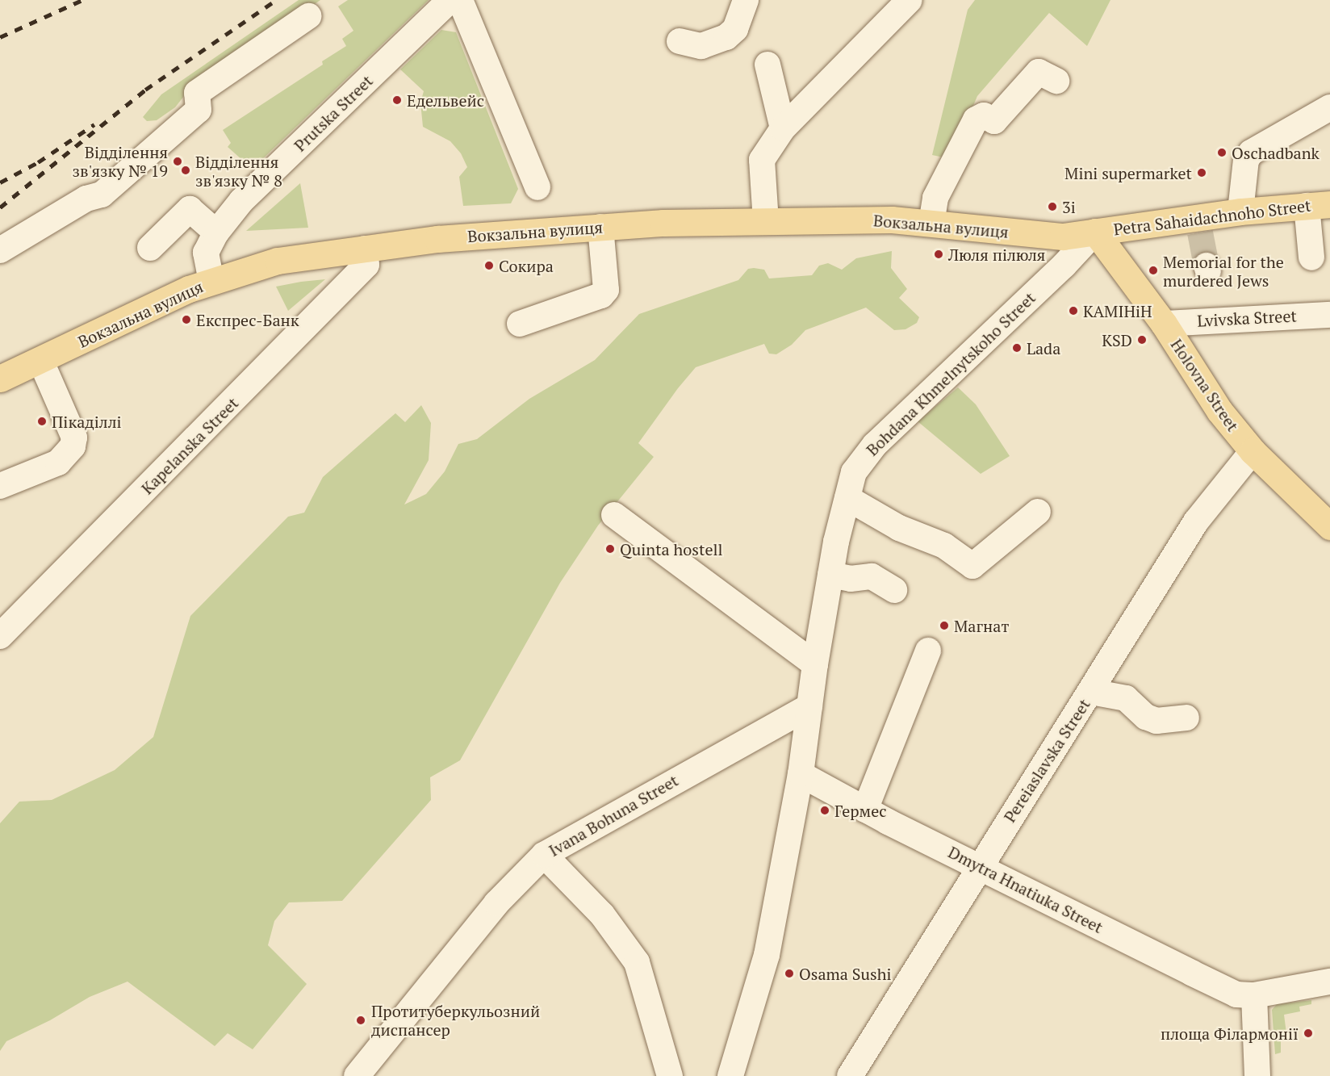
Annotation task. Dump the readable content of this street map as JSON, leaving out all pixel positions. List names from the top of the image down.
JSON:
{
  "streets": {
    "main road": ["Petra Sahaidachnoho Street", "Вокзальна вулиця", "Holovna Street"],
    "street": [
      "Prutska Street",
      "Lvivska Street",
      "Bohdana Khmelnytskoho Street",
      "Kapelanska Street",
      "Pereiaslavska Street",
      "Ivana Bohuna Street",
      "Dmytra Hnatiuka Street"
    ]
  },
  "crossings": [
    ["Prutska Street", "Вокзальна вулиця"],
    ["Petra Sahaidachnoho Street", "Вокзальна вулиця"],
    ["Petra Sahaidachnoho Street", "Bohdana Khmelnytskoho Street"],
    ["Petra Sahaidachnoho Street", "Holovna Street"],
    ["Вокзальна вулиця", "Bohdana Khmelnytskoho Street"],
    ["Вокзальна вулиця", "Holovna Street"],
    ["Вокзальна вулиця", "Kapelanska Street"],
    ["Lvivska Street", "Holovna Street"],
    ["Bohdana Khmelnytskoho Street", "Holovna Street"],
    ["Bohdana Khmelnytskoho Street", "Ivana Bohuna Street"],
    ["Bohdana Khmelnytskoho Street", "Dmytra Hnatiuka Street"],
    ["Holovna Street", "Pereiaslavska Street"],
    ["Pereiaslavska Street", "Dmytra Hnatiuka Street"]
  ],
  "places": [
    "Едельвейс",
    "Oschadbank",
    "Відділення зв'язку № 19",
    "Відділення зв'язку № 8",
    "Mini supermarket",
    "3i",
    "Люля пілюля",
    "Сокира",
    "Memorial for the murdered Jews",
    "КАМІНіН",
    "Eкспрес-Банк",
    "KSD",
    "Lada",
    "Пікаділлі",
    "Quinta hostell",
    "Магнат",
    "Гермес",
    "Osama Sushi",
    "Протитуберкульозний диспансер",
    "площа Філармонії"
  ]
}
